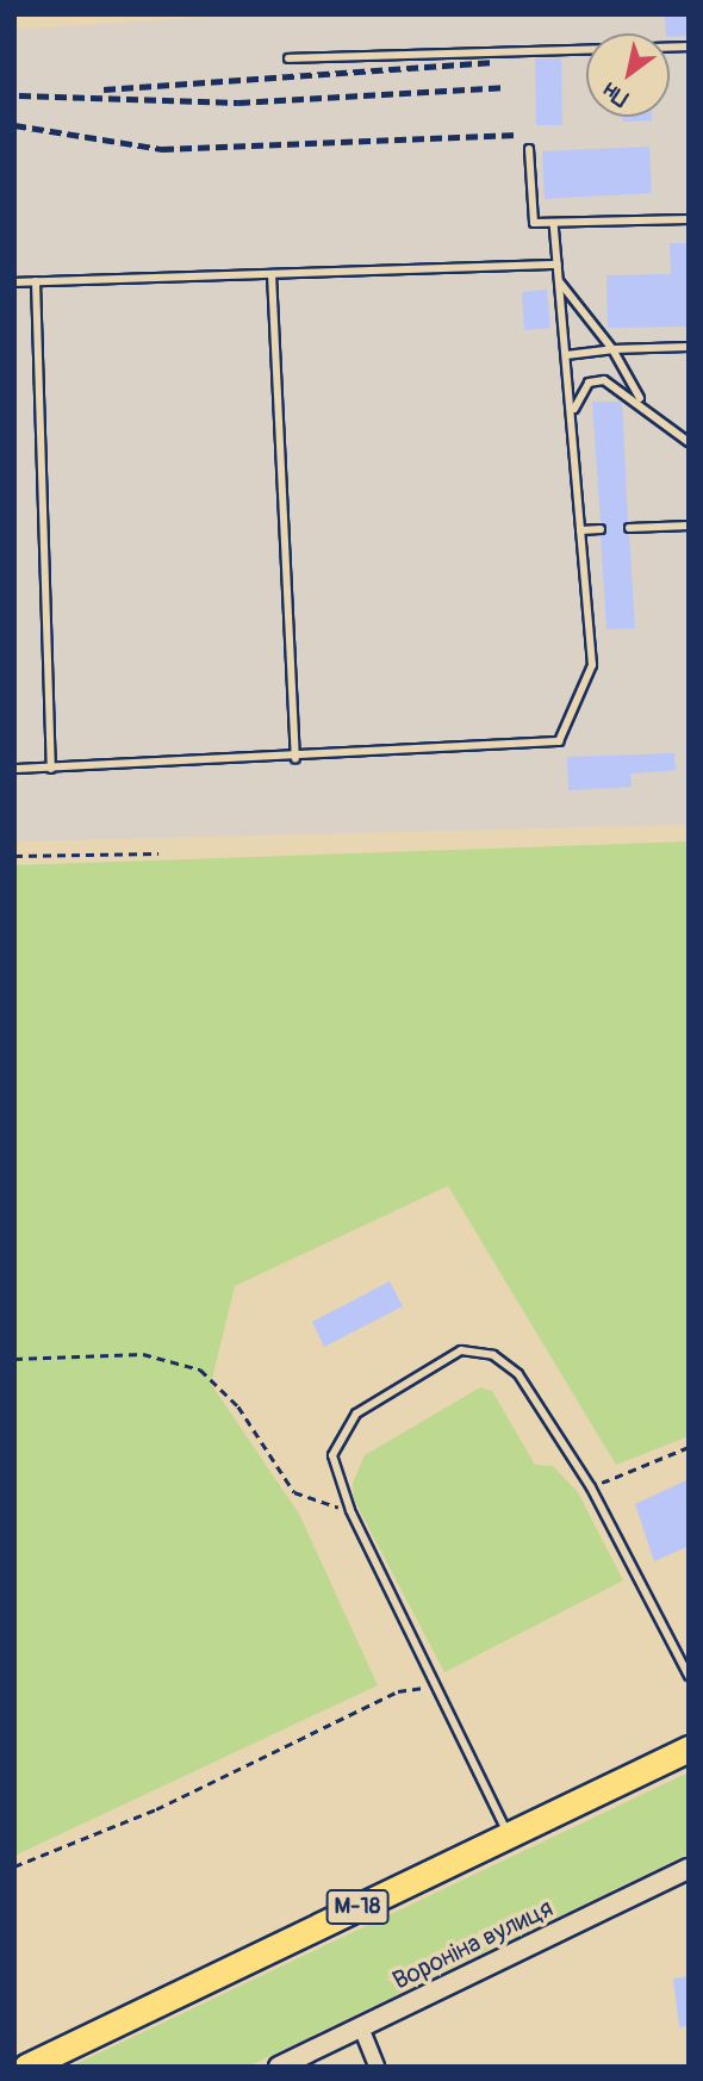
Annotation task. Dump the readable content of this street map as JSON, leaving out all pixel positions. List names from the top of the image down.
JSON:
{
  "streets": {
    "highway": ["М-18"],
    "street": ["Вороніна вулиця"]
  },
  "north": "bottom left"
}
